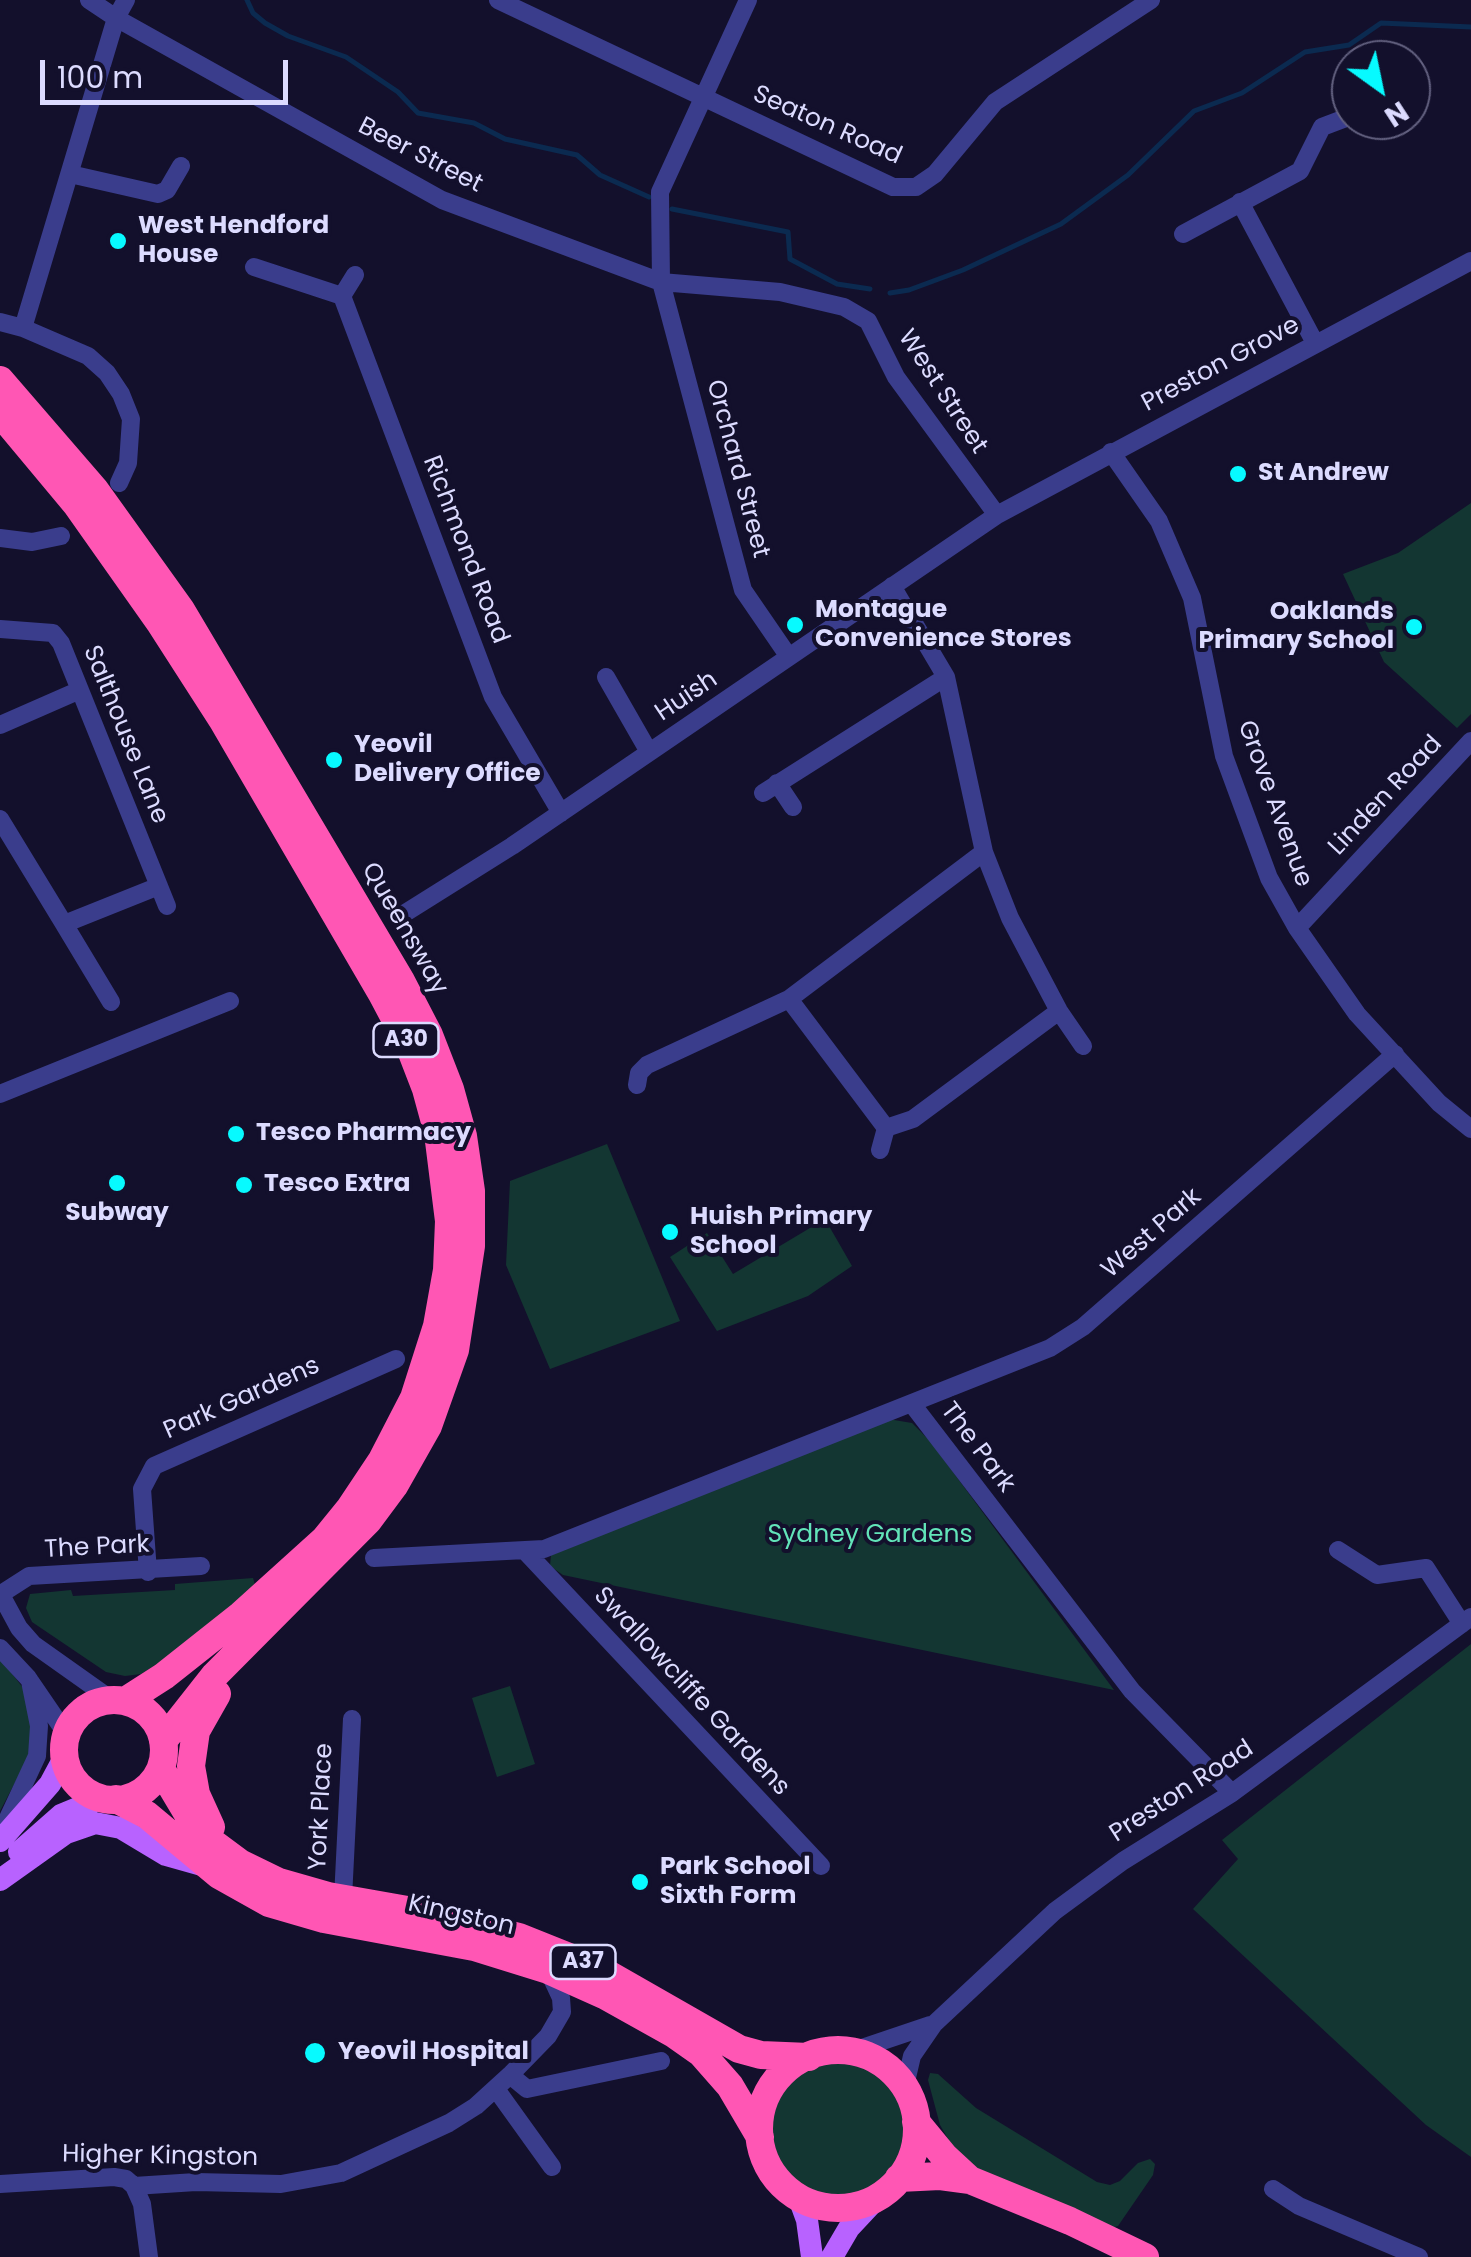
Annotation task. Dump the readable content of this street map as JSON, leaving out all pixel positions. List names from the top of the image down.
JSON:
{
  "streets": {
    "highway": [
      "Queensway",
      "A30",
      "Kingston",
      "A37"
    ],
    "street": [
      "Seaton Road",
      "Beer Street",
      "Preston Grove",
      "West Street",
      "Orchard Street",
      "Richmond Road",
      "Huish",
      "Salthouse Lane",
      "Linden Road",
      "Grove Avenue",
      "West Park",
      "Park Gardens",
      "The Park",
      "Swallowcliffe Gardens",
      "Preston Road",
      "York Place",
      "Higher Kingston"
    ]
  },
  "crossings": [
    ["Seaton Road", "Orchard Street"],
    ["Beer Street", "West Street"],
    ["Beer Street", "Orchard Street"],
    ["Preston Grove", "West Street"],
    ["Preston Grove", "Huish"],
    ["Preston Grove", "Grove Avenue"],
    ["West Street", "Orchard Street"],
    ["West Street", "Huish"],
    ["Orchard Street", "Huish"],
    ["Richmond Road", "Huish"],
    ["Linden Road", "Grove Avenue"],
    ["Grove Avenue", "West Park"],
    ["Queensway", "Kingston"],
    ["West Park", "The Park"],
    ["Park Gardens", "The Park"],
    ["The Park", "Swallowcliffe Gardens"],
    ["The Park", "Preston Road"],
    ["Preston Road", "Kingston"],
    ["Preston Road", "A37"],
    ["York Place", "Kingston"],
    ["Kingston", "A37"],
    ["Kingston", "Higher Kingston"]
  ],
  "parks": ["Sydney Gardens"],
  "places": [
    "West Hendford House",
    "St Andrew",
    "Montague Convenience Stores",
    "Oaklands Primary School",
    "Yeovil Delivery Office",
    "Tesco Pharmacy",
    "Subway",
    "Tesco Extra",
    "Huish Primary School",
    "Park School Sixth Form",
    "Yeovil Hospital"
  ],
  "scale_bar": "100 m",
  "north": "bottom right"
}
